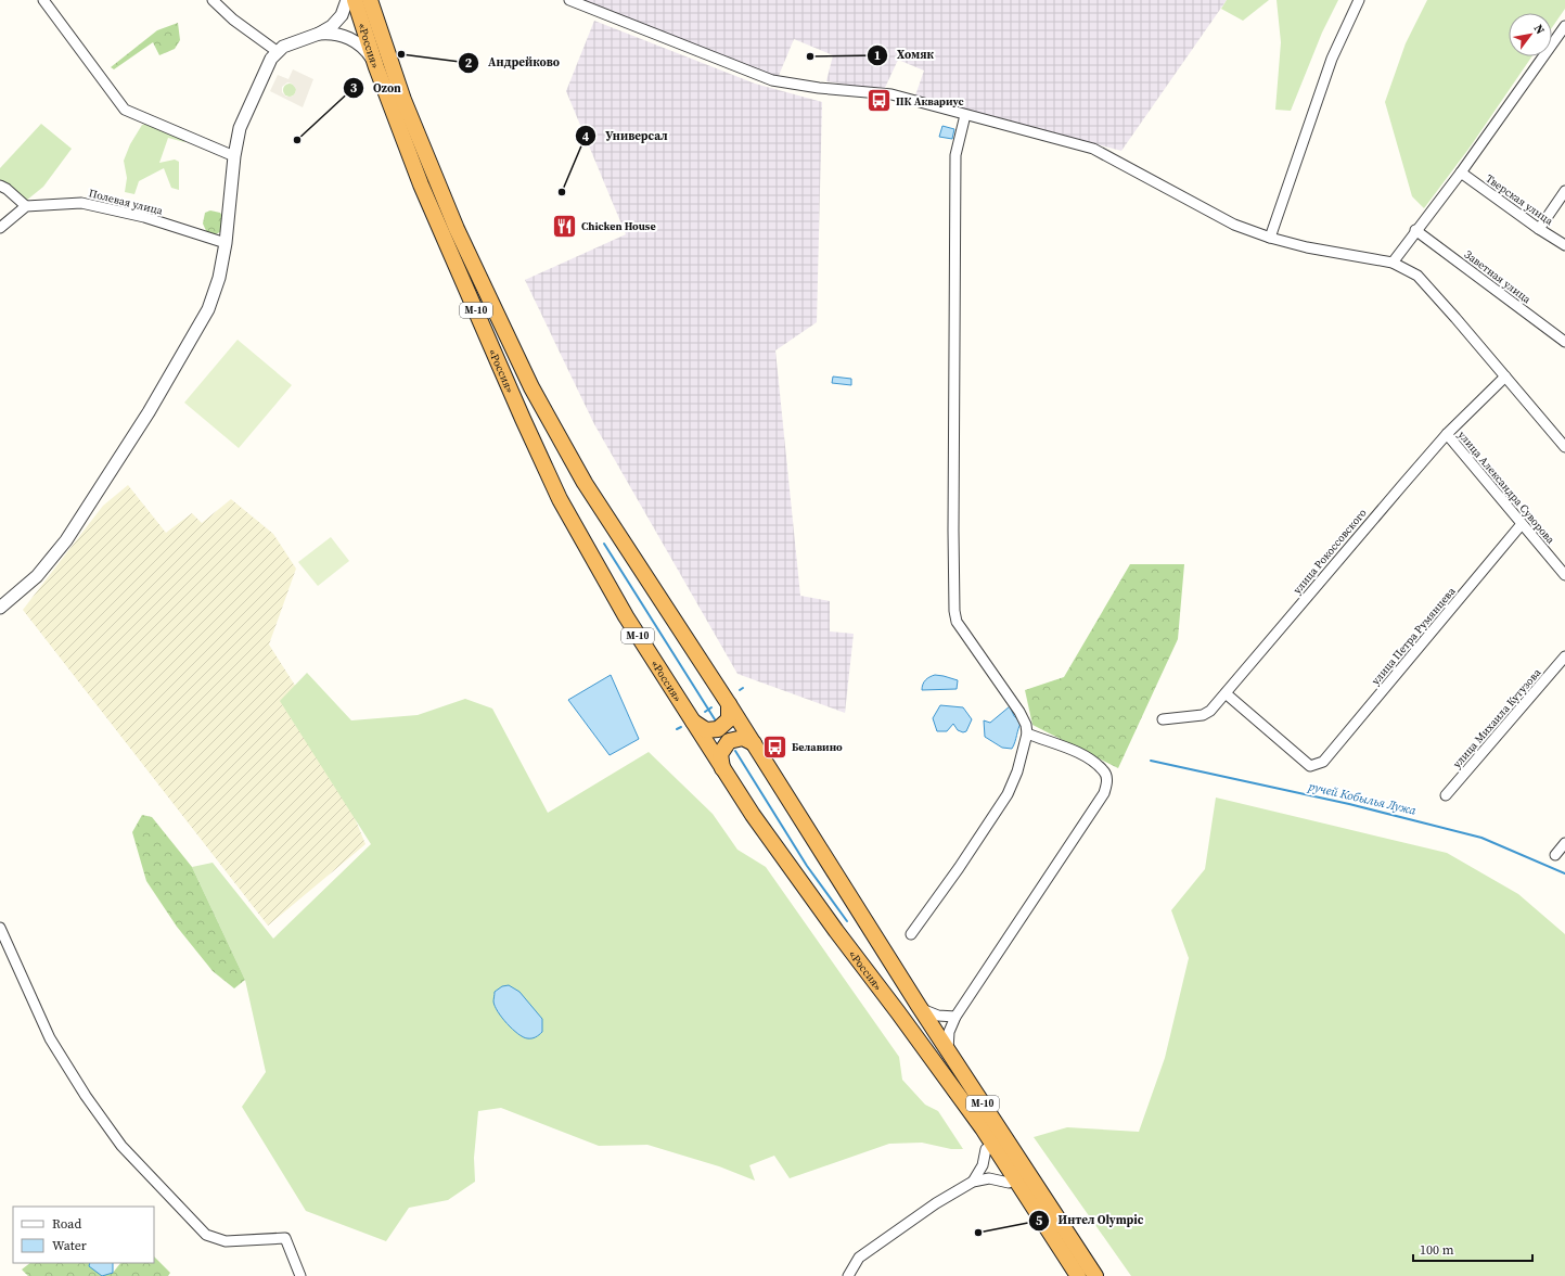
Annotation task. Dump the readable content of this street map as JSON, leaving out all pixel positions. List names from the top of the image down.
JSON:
{
  "streets": {
    "highway": ["«Россия»", "М-10"],
    "street": [
      "Тверская улица",
      "Полевая улица",
      "Заветная улица",
      "улица Александра Суворова",
      "улица Рокоссовского",
      "улица Петра Румянцева",
      "улица Михаила Кутузова"
    ]
  },
  "crossings": [
    ["улица Александра Суворова", "улица Рокоссовского"],
    ["улица Александра Суворова", "улица Петра Румянцева"],
    ["улица Рокоссовского", "улица Петра Румянцева"]
  ],
  "water": ["ручей Кобылья Лужа"],
  "places": {
    "other": [
      "Андрейково",
      "Хомяк",
      "Ozon",
      "Универсал",
      "Интел Olympic"
    ],
    "bus stop": ["ПК Аквариус", "Белавино"],
    "restaurant": ["Chicken House"]
  },
  "legend": ["Road", "Water"],
  "scale_bar": "100 m",
  "north": "top right"
}
